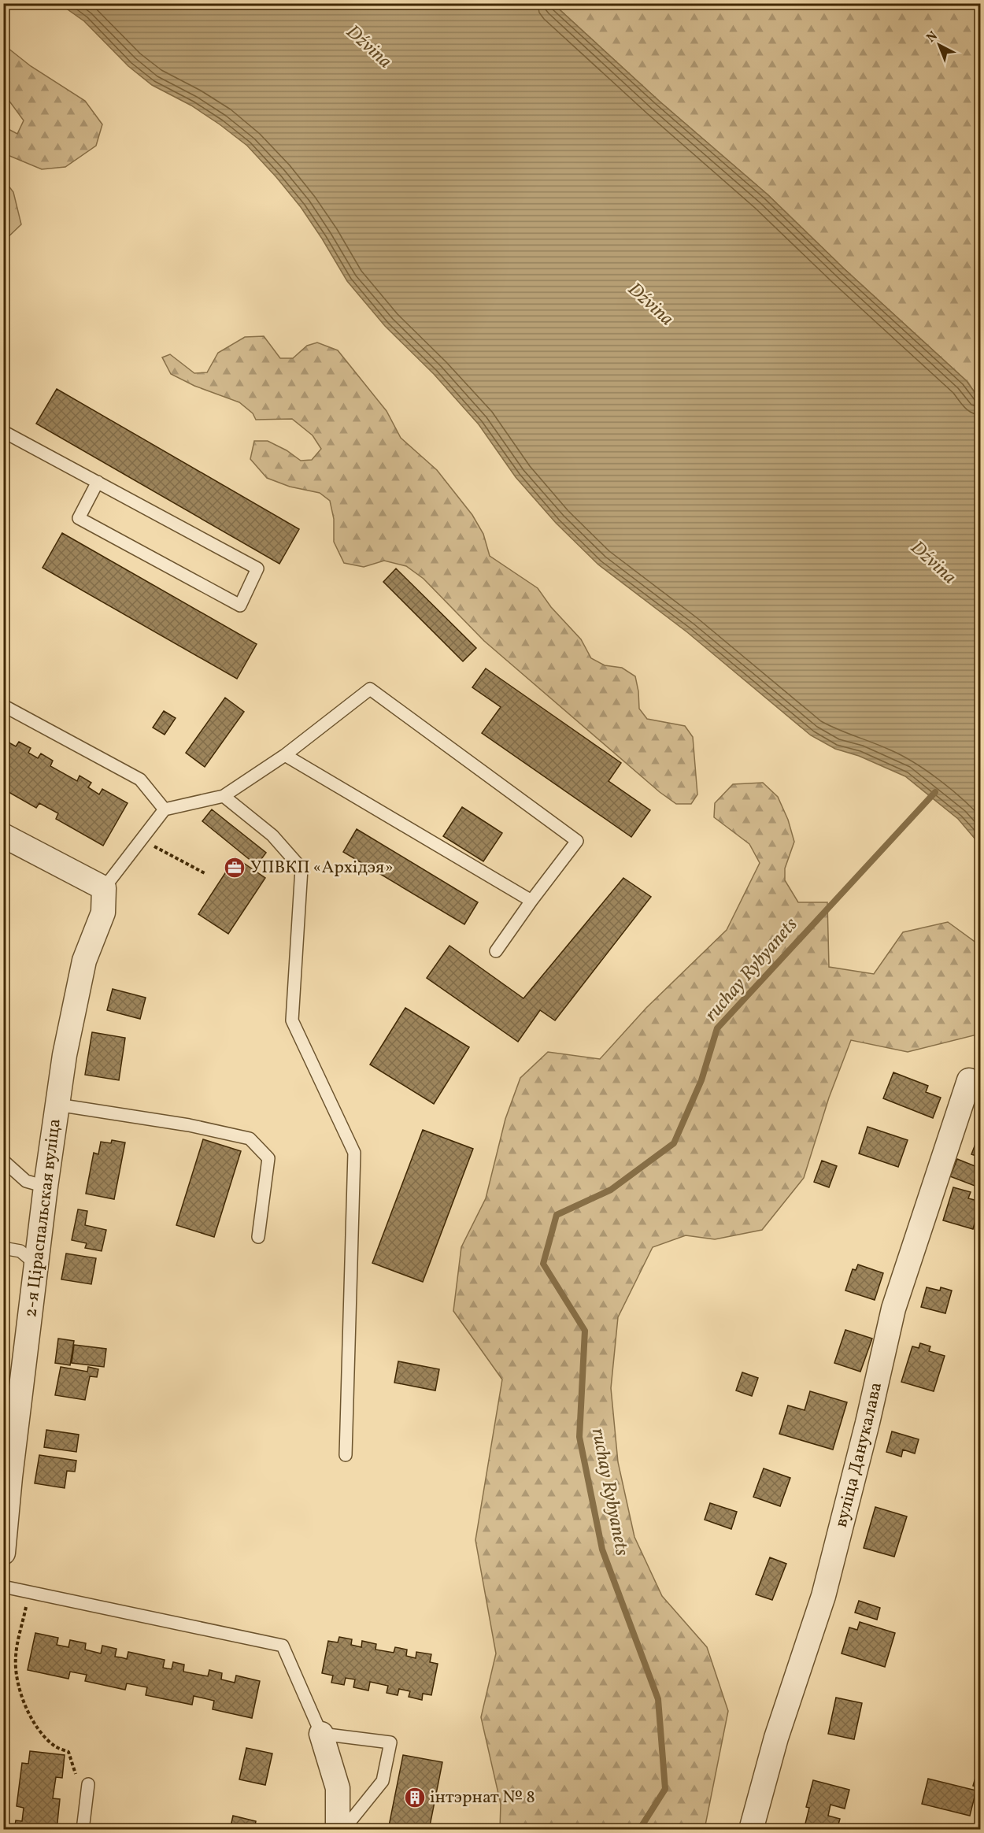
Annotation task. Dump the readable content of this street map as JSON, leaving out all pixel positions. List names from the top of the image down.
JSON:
{
  "streets": {
    "street": ["2-я Ціраспальская вуліца", "вуліца Данукалава"]
  },
  "water": ["Dźvina", "ruchay Rybyanets"],
  "places": {
    "office": ["УПВКП «Архідэя»"],
    "building": ["інтэрнат № 8"]
  },
  "north": "top left"
}
